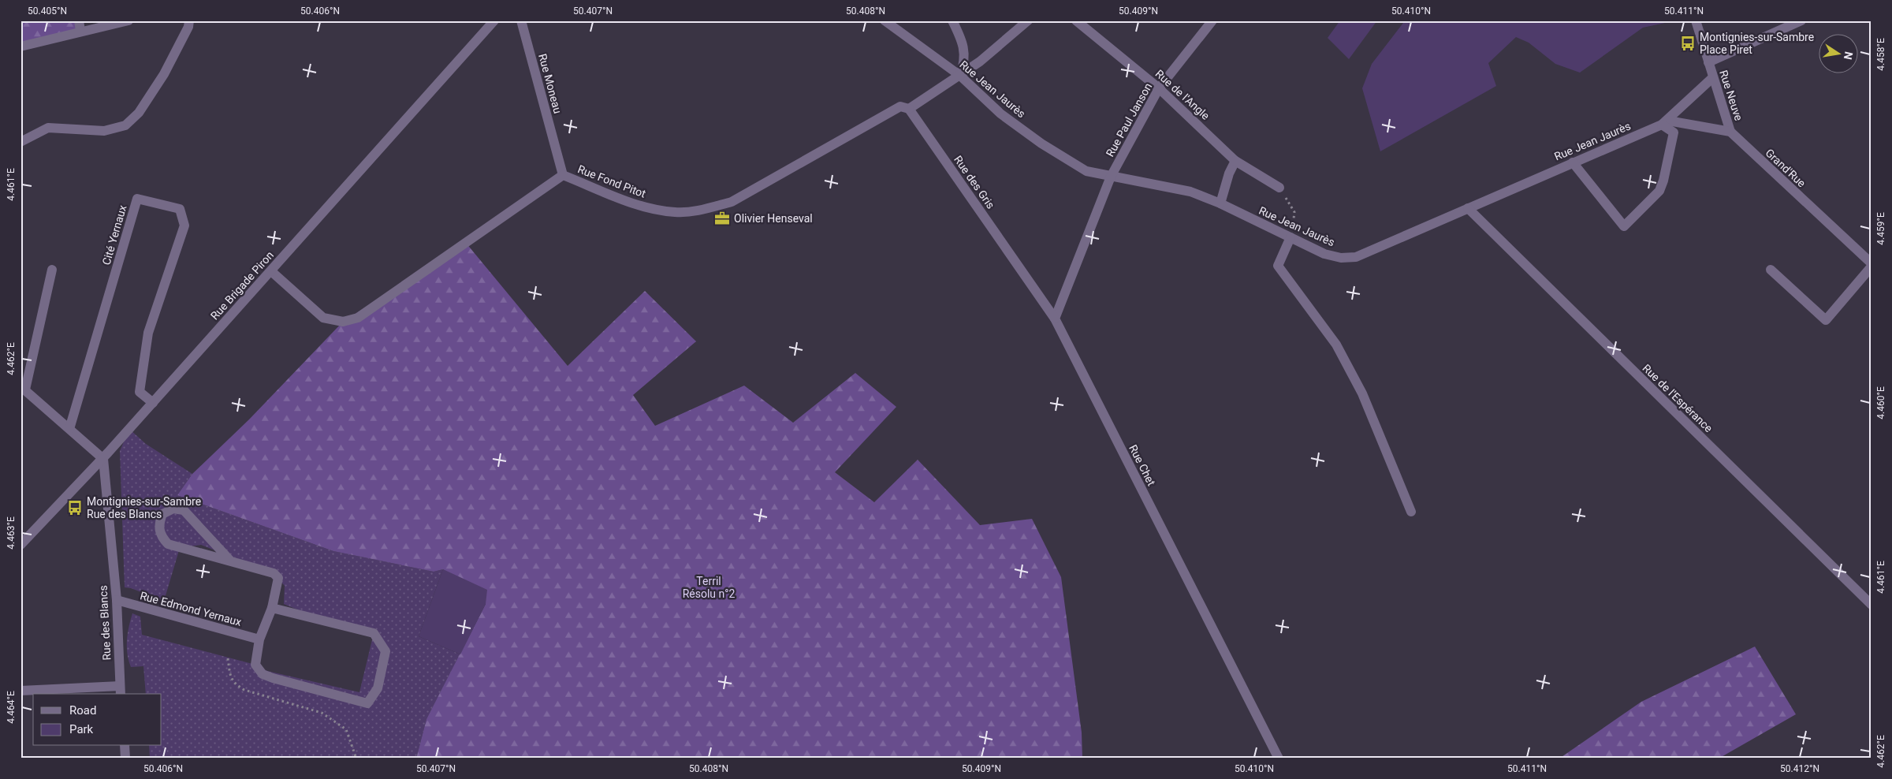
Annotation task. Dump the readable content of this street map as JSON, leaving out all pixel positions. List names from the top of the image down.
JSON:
{
  "streets": {
    "street": [
      "Rue Moneau",
      "Rue Jean Jaurès",
      "Rue de l'Angle",
      "Rue Neuve",
      "Rue Paul Janson",
      "Grand'Rue",
      "Rue Fond Pitot",
      "Rue des Gris",
      "Cité Yernaux",
      "Rue Brigade Piron",
      "Rue de l'Espérance",
      "Rue Chet",
      "Rue Edmond Yernaux",
      "Rue des Blancs"
    ]
  },
  "crossings": [
    ["Rue Moneau", "Rue Fond Pitot"],
    ["Rue Jean Jaurès", "Rue Neuve"],
    ["Rue Jean Jaurès", "Rue Paul Janson"],
    ["Rue Jean Jaurès", "Rue de l'Espérance"],
    ["Rue de l'Angle", "Rue Paul Janson"],
    ["Rue Neuve", "Grand'Rue"],
    ["Rue Fond Pitot", "Rue des Gris"],
    ["Rue Fond Pitot", "Rue Brigade Piron"],
    ["Rue des Gris", "Rue Chet"],
    ["Cité Yernaux", "Rue Brigade Piron"],
    ["Rue Brigade Piron", "Rue des Blancs"],
    ["Rue Edmond Yernaux", "Rue des Blancs"]
  ],
  "parks": ["Terril Résolu n°2"],
  "places": {
    "bus stop": ["Montignies-sur-Sambre Place Piret", "Montignies-sur-Sambre Rue des Blancs"],
    "office": ["Olivier Henseval"]
  },
  "legend": ["Road", "Park"],
  "north": "right",
  "coordinates": [
    "50.405°N",
    "50.406°N",
    "50.407°N",
    "50.408°N",
    "50.409°N",
    "50.410°N",
    "50.411°N",
    "4.458°E",
    "4.461°E",
    "4.459°E",
    "4.462°E",
    "4.460°E",
    "4.463°E",
    "4.464°E",
    "50.412°N"
  ]
}
